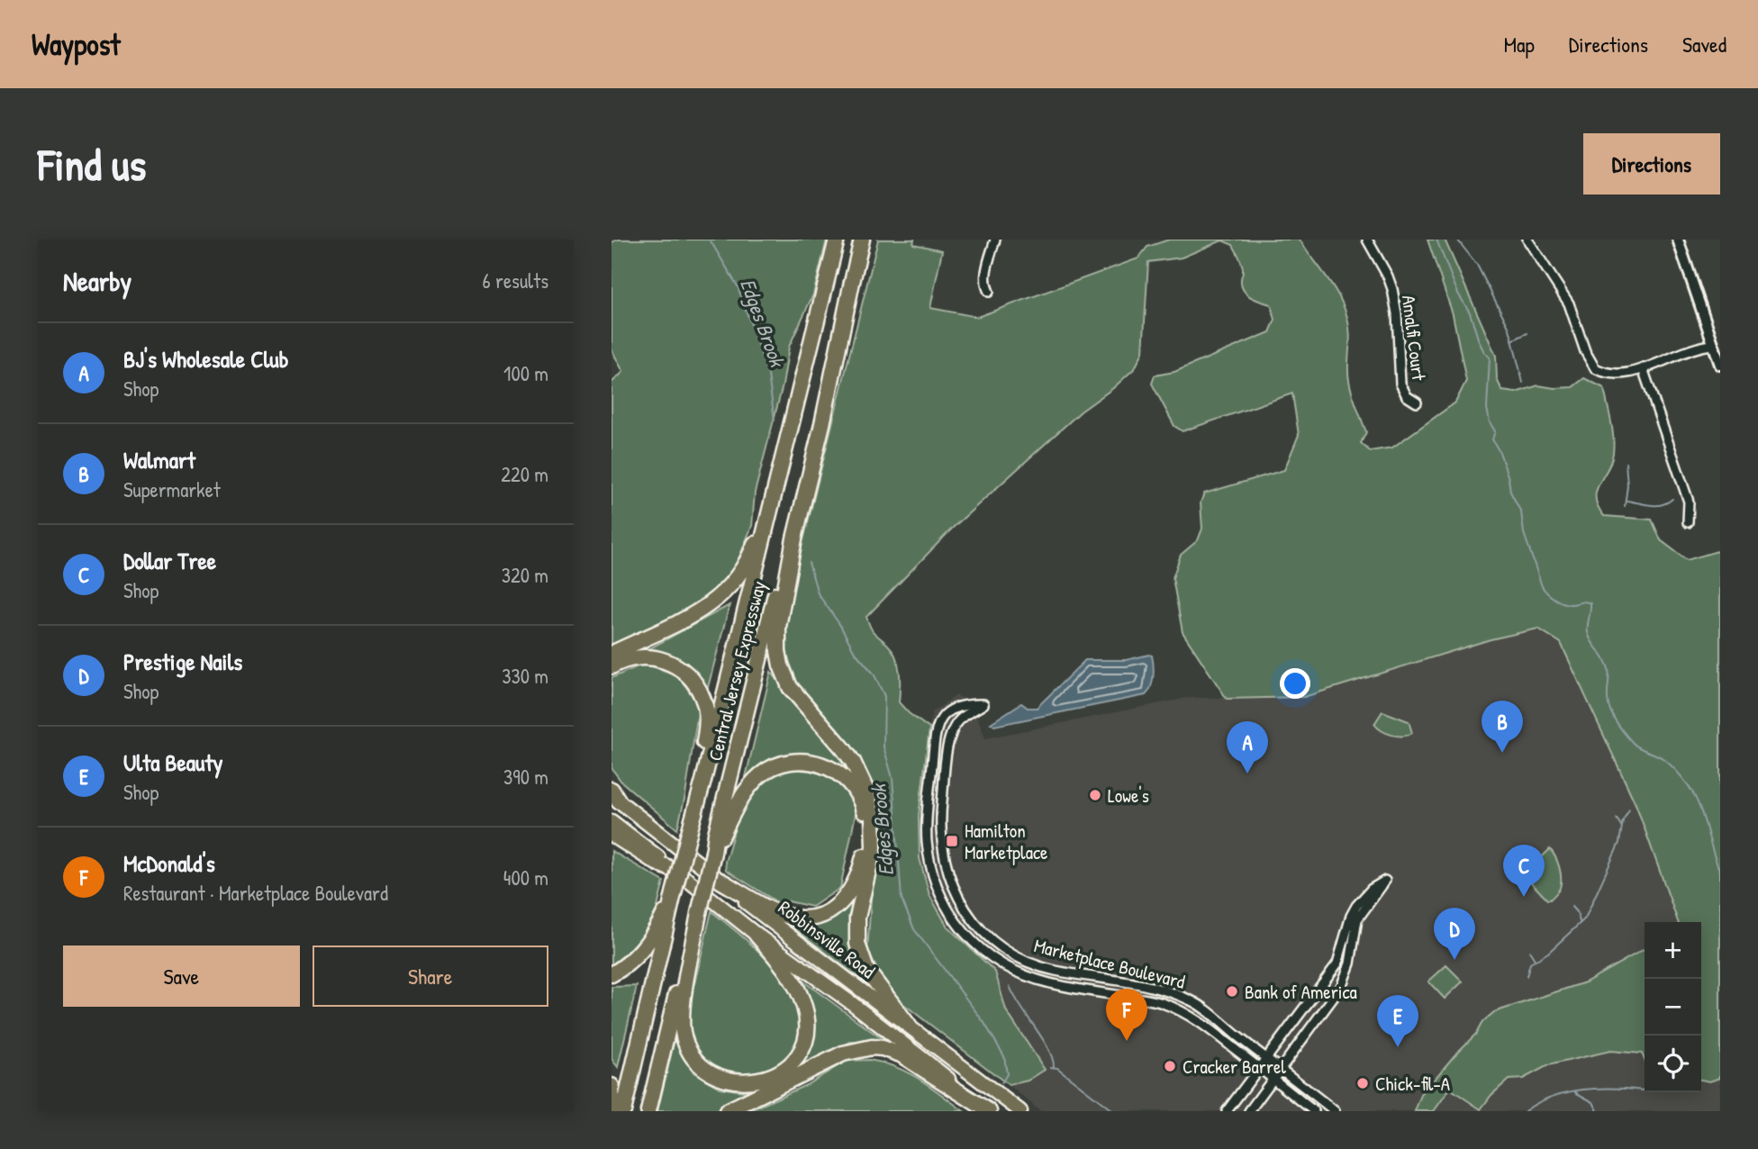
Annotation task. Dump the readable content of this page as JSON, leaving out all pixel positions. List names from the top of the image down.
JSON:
{
  "streets": {
    "highway": ["Central Jersey Expressway", "Robbinsville Road"],
    "street": ["Amalfi Court", "Marketplace Boulevard"]
  },
  "water": ["Edges Brook"],
  "places": {
    "other": [
      "Lowe's",
      "Bank of America",
      "Cracker Barrel",
      "Chick-fil-A"
    ],
    "transit": ["Hamilton Marketplace"]
  },
  "page": {
    "header": "Waypost",
    "nav": ["Map", "Directions", "Saved"],
    "buttons": [
      "Directions",
      ["Save", "Share"]
    ],
    "title": "Find us",
    "heading": ["Nearby", "6 results"],
    "list": [
      {
        "mark": "A",
        "name": "BJ's Wholesale Club",
        "note": "Shop",
        "value": "100 m"
      },
      {
        "mark": "B",
        "name": "Walmart",
        "note": "Supermarket",
        "value": "220 m"
      },
      {
        "mark": "C",
        "name": "Dollar Tree",
        "note": "Shop",
        "value": "320 m"
      },
      {
        "mark": "D",
        "name": "Prestige Nails",
        "note": "Shop",
        "value": "330 m"
      },
      {
        "mark": "E",
        "name": "Ulta Beauty",
        "note": "Shop",
        "value": "390 m"
      },
      {
        "mark": "F",
        "name": "McDonald's",
        "note": "Restaurant · Marketplace Boulevard",
        "value": "400 m"
      }
    ],
    "pins": [
      "B",
      "A",
      "C",
      "D",
      "F",
      "E"
    ],
    "map_buttons": ["+", "−"]
  }
}
